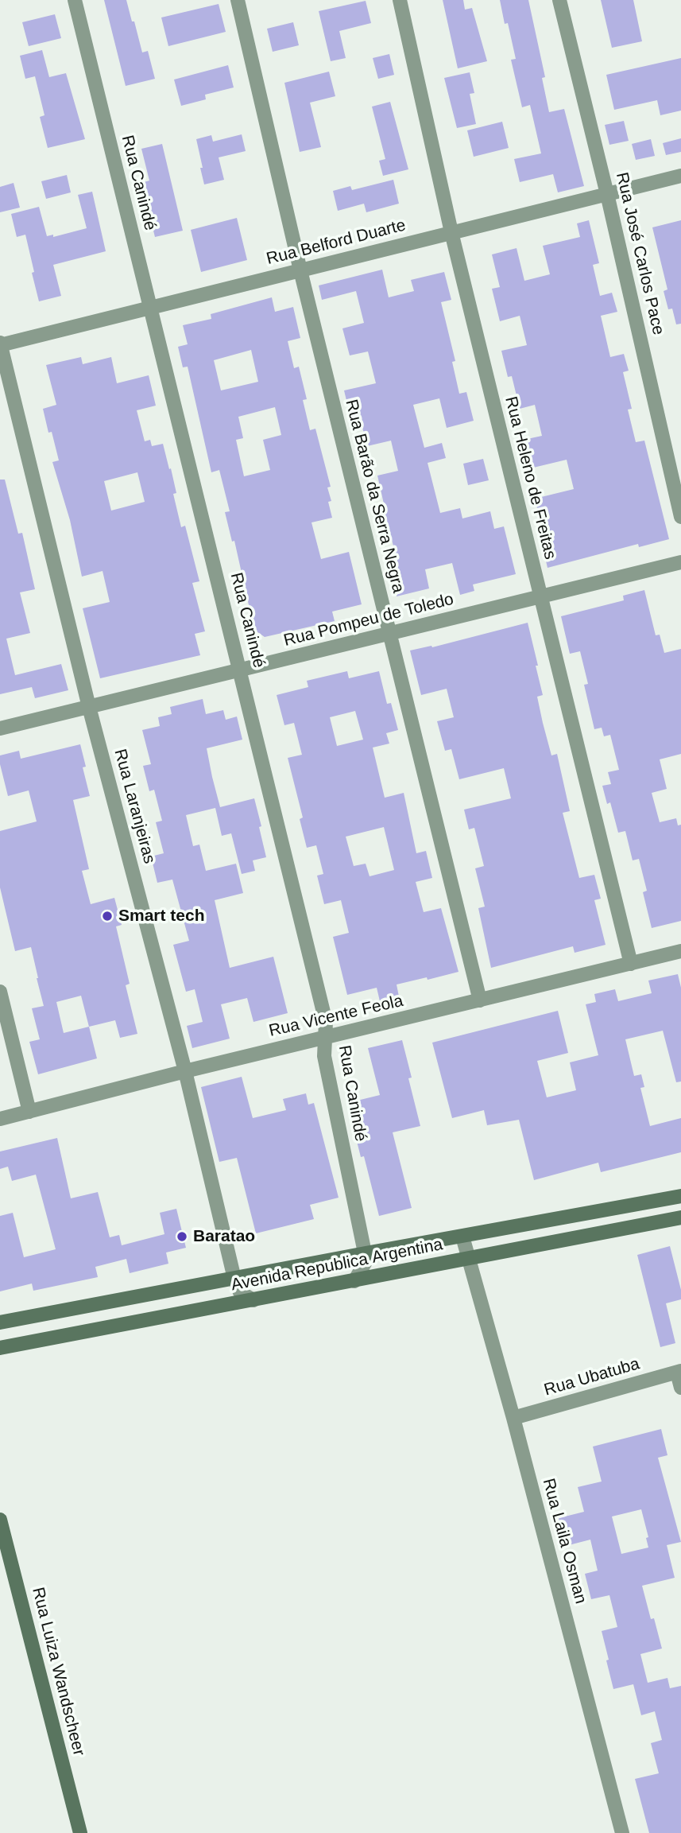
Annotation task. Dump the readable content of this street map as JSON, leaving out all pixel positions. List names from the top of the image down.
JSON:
{
  "streets": {
    "main road": ["Avenida Republica Argentina", "Rua Luiza Wandscheer"],
    "street": [
      "Rua Canindé",
      "Rua Belford Duarte",
      "Rua José Carlos Pace",
      "Rua Heleno de Freitas",
      "Rua Barão da Serra Negra",
      "Rua Pompeu de Toledo",
      "Rua Laranjeiras",
      "Rua Vicente Feola",
      "Rua Ubatuba",
      "Rua Laila Osman"
    ]
  },
  "crossings": [
    ["Rua Canindé", "Rua Belford Duarte"],
    ["Rua Canindé", "Rua Pompeu de Toledo"],
    ["Rua Canindé", "Rua Vicente Feola"],
    ["Rua Canindé", "Avenida Republica Argentina"],
    ["Rua Belford Duarte", "Rua José Carlos Pace"],
    ["Rua Belford Duarte", "Rua Heleno de Freitas"],
    ["Rua Belford Duarte", "Rua Barão da Serra Negra"],
    ["Rua Belford Duarte", "Rua Laranjeiras"],
    ["Rua Heleno de Freitas", "Rua Pompeu de Toledo"],
    ["Rua Heleno de Freitas", "Rua Vicente Feola"],
    ["Rua Barão da Serra Negra", "Rua Pompeu de Toledo"],
    ["Rua Barão da Serra Negra", "Rua Vicente Feola"],
    ["Rua Pompeu de Toledo", "Rua Laranjeiras"],
    ["Rua Laranjeiras", "Rua Vicente Feola"],
    ["Rua Laranjeiras", "Avenida Republica Argentina"],
    ["Avenida Republica Argentina", "Rua Laila Osman"],
    ["Rua Ubatuba", "Rua Laila Osman"]
  ],
  "places": ["Smart tech", "Baratao"]
}
